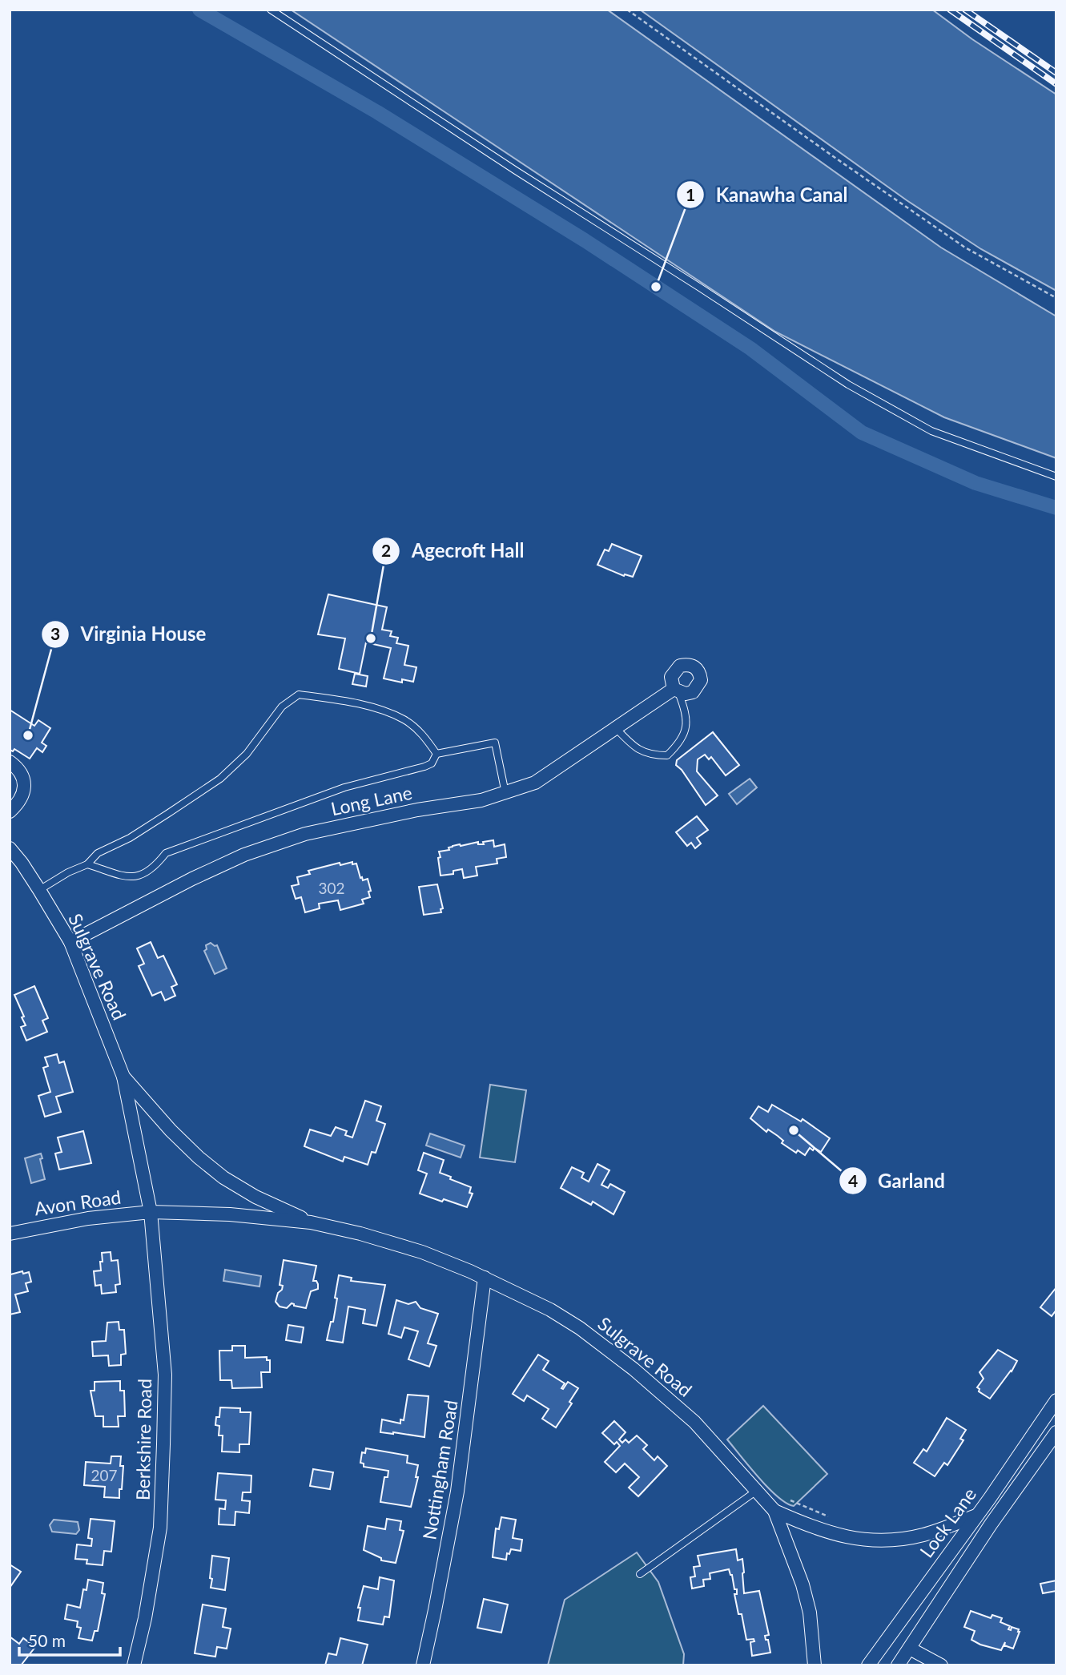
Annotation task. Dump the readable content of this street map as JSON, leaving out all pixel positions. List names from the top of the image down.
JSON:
{
  "streets": {
    "street": [
      "Long Lane",
      "Sulgrave Road",
      "Avon Road",
      "Berkshire Road",
      "Nottingham Road",
      "Lock Lane"
    ]
  },
  "crossings": [
    ["Long Lane", "Sulgrave Road"],
    ["Sulgrave Road", "Avon Road"],
    ["Sulgrave Road", "Berkshire Road"],
    ["Sulgrave Road", "Nottingham Road"],
    ["Avon Road", "Berkshire Road"]
  ],
  "places": [
    "Kanawha Canal",
    "Agecroft Hall",
    "Virginia House",
    "Garland"
  ],
  "house_numbers": ["302", "207"],
  "scale_bar": "50 m"
}
